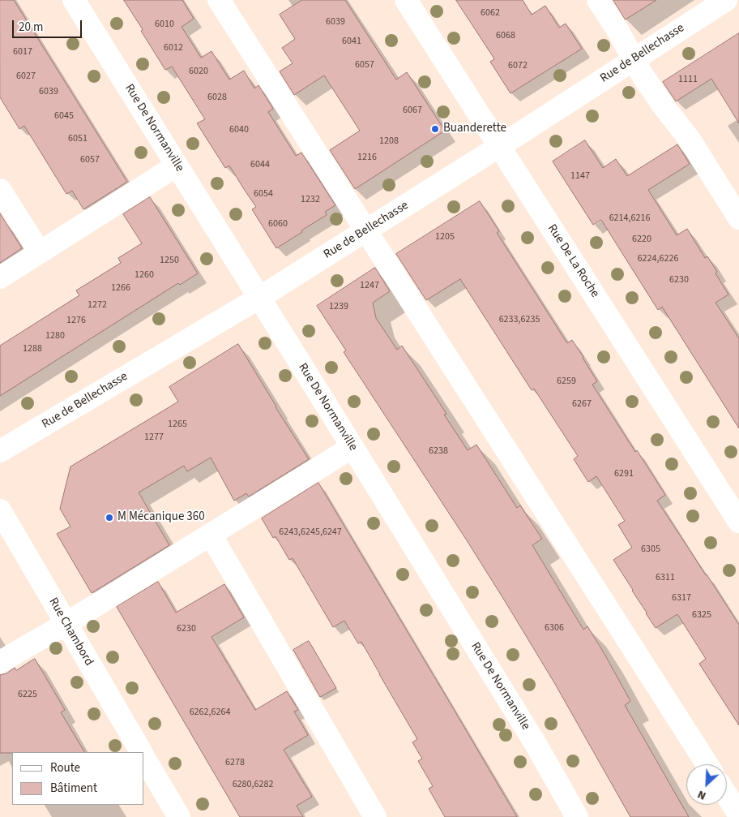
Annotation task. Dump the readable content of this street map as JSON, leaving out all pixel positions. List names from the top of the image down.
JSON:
{
  "streets": {
    "street": [
      "Rue de Bellechasse",
      "Rue De Normanville",
      "Rue De La Roche",
      "Rue Chambord"
    ]
  },
  "crossings": [
    ["Rue de Bellechasse", "Rue De Normanville"],
    ["Rue de Bellechasse", "Rue De La Roche"]
  ],
  "places": ["Buanderette", "M Mécanique 360"],
  "house_numbers": [
    "6062",
    "6039",
    "6010",
    "6068",
    "6041",
    "6012",
    "6017",
    "6057",
    "6072",
    "6020",
    "6027",
    "1111",
    "6039",
    "6028",
    "6067",
    "6045",
    "6040",
    "6051",
    "1208",
    "1216",
    "6057",
    "6044",
    "1147",
    "6054",
    "1232",
    "6214,6216",
    "6060",
    "1205",
    "6220",
    "6224,6226",
    "1250",
    "1260",
    "6230",
    "1247",
    "1266",
    "1272",
    "1239",
    "6233,6235",
    "1276",
    "1280",
    "1288",
    "6259",
    "6267",
    "1265",
    "1277",
    "6238",
    "6291",
    "6243,6245,6247",
    "6305",
    "6311",
    "6317",
    "6325",
    "6306",
    "6230",
    "6225",
    "6262,6264",
    "6278",
    "6280,6282"
  ],
  "legend": ["Route", "Bâtiment"],
  "scale_bar": "20 m",
  "north": "bottom left"
}
